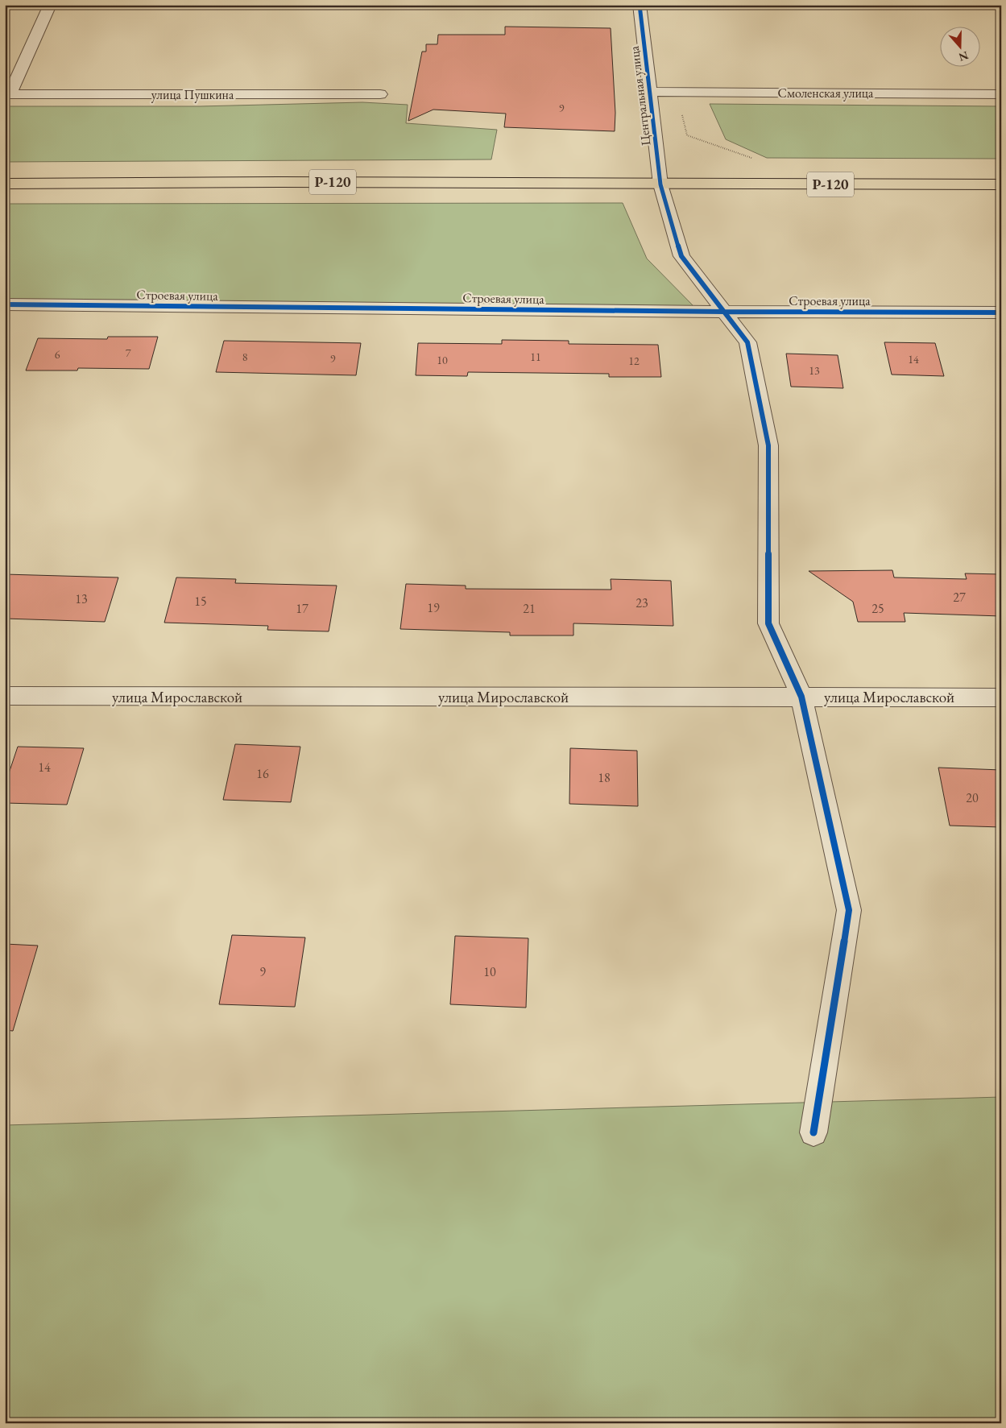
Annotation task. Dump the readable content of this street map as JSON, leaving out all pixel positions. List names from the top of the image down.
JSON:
{
  "streets": {
    "main road": ["Р-120"],
    "street": [
      "Смоленская улица",
      "улица Пушкина",
      "Центральная улица",
      "Строевая улица",
      "улица Мирославской"
    ]
  },
  "crossings": [
    ["Смоленская улица", "Центральная улица"],
    ["Центральная улица", "Р-120"],
    ["Центральная улица", "Строевая улица"],
    ["Центральная улица", "улица Мирославской"]
  ],
  "house_numbers": [
    "9",
    "7",
    "6",
    "8",
    "11",
    "9",
    "14",
    "10",
    "12",
    "13",
    "27",
    "13",
    "15",
    "23",
    "19",
    "17",
    "21",
    "25",
    "14",
    "16",
    "18",
    "20",
    "9",
    "10"
  ],
  "north": "bottom"
}
